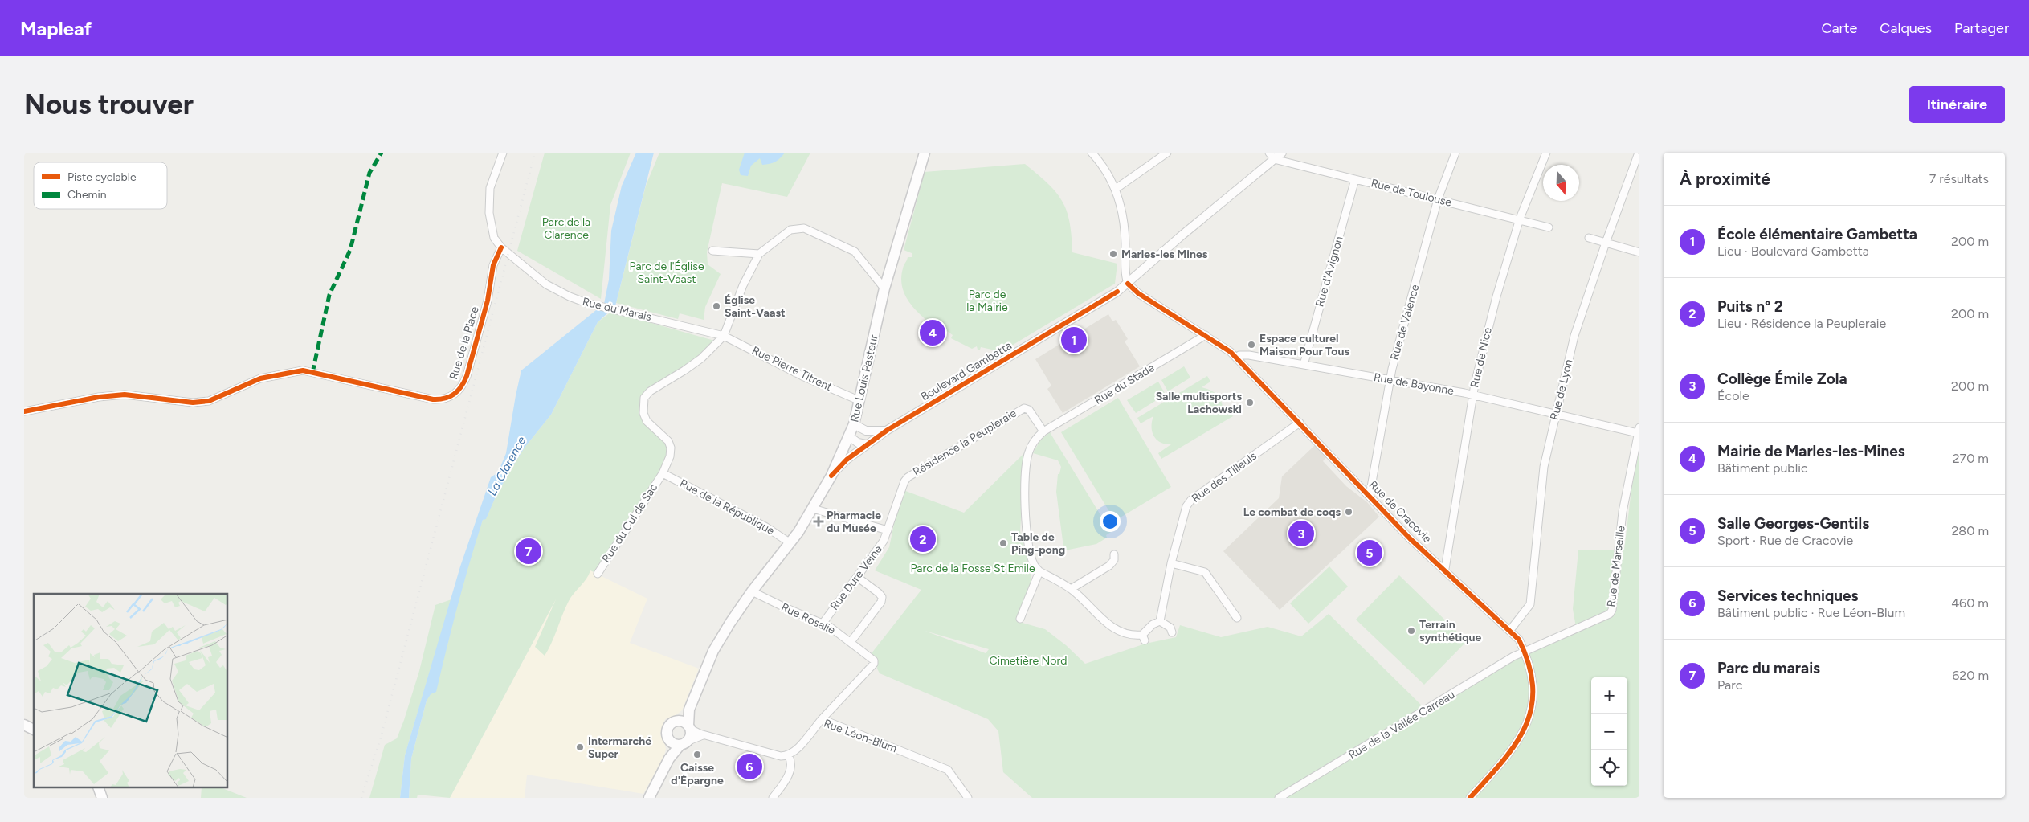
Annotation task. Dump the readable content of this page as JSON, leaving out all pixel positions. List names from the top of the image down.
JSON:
{
  "streets": {
    "main road": ["Rue Louis Pasteur"],
    "street": [
      "Rue de Toulouse",
      "Rue d'Avignon",
      "Rue du Marais",
      "Rue de Valence",
      "Rue de la Place",
      "Rue de Nice",
      "Rue Pierre Titrent",
      "Boulevard Gambetta",
      "Rue du Stade",
      "Rue de Bayonne",
      "Rue de Lyon",
      "Résidence la Peupleraie",
      "Rue des Tilleuls",
      "Rue de la République",
      "Rue de Cracovie",
      "Rue du Cul de Sac",
      "Rue de Marseille",
      "Rue Dure Veine",
      "Rue Rosalie",
      "Rue de la Vallée Carreau",
      "Rue Léon-Blum"
    ]
  },
  "crossings": [
    ["Rue de Toulouse", "Rue d'Avignon"],
    ["Rue de Toulouse", "Rue de Valence"],
    ["Rue de Toulouse", "Rue de Nice"],
    ["Rue de Toulouse", "Boulevard Gambetta"],
    ["Rue d'Avignon", "Rue de Bayonne"],
    ["Rue du Marais", "Rue de la Place"],
    ["Rue du Marais", "Rue Pierre Titrent"],
    ["Rue du Marais", "Rue du Cul de Sac"],
    ["Rue de Valence", "Rue de Bayonne"],
    ["Rue de Valence", "Rue de Cracovie"],
    ["Rue de Nice", "Rue de Bayonne"],
    ["Rue de Nice", "Rue de Cracovie"],
    ["Rue Pierre Titrent", "Rue Louis Pasteur"],
    ["Rue Pierre Titrent", "Rue du Cul de Sac"],
    ["Boulevard Gambetta", "Rue Louis Pasteur"],
    ["Boulevard Gambetta", "Rue de Cracovie"],
    ["Rue Louis Pasteur", "Rue de la République"],
    ["Rue Louis Pasteur", "Rue Rosalie"],
    ["Rue du Stade", "Résidence la Peupleraie"],
    ["Rue du Stade", "Rue de Cracovie"],
    ["Rue de Bayonne", "Rue de Lyon"],
    ["Rue de Bayonne", "Rue de Cracovie"],
    ["Rue de Bayonne", "Rue de Marseille"],
    ["Rue de Lyon", "Rue de Cracovie"],
    ["Résidence la Peupleraie", "Rue Dure Veine"],
    ["Rue des Tilleuls", "Rue de Cracovie"],
    ["Rue de la République", "Rue du Cul de Sac"],
    ["Rue de Cracovie", "Rue de Marseille"],
    ["Rue de Cracovie", "Rue de la Vallée Carreau"],
    ["Rue de Marseille", "Rue de la Vallée Carreau"],
    ["Rue Dure Veine", "Rue Rosalie"],
    ["Rue Rosalie", "Rue Léon-Blum"]
  ],
  "water": ["La Clarence"],
  "parks": [
    "Parc de la Clarence",
    "Parc de l'Église Saint-Vaast",
    "Parc de la Mairie",
    "Parc de la Fosse St Emile",
    "Cimetière Nord"
  ],
  "places": {
    "other": [
      "Marles-les Mines",
      "Église Saint-Vaast",
      "Espace culturel Maison Pour Tous",
      "Salle multisports Lachowski",
      "Le combat de coqs",
      "Table de Ping-pong",
      "Terrain synthétique",
      "Intermarché Super",
      "Caisse d'Épargne"
    ],
    "health": ["Pharmacie du Musée"]
  },
  "legend": ["Piste cyclable", "Chemin"],
  "north": "bottom",
  "page": {
    "header": "Mapleaf",
    "nav": ["Carte", "Calques", "Partager"],
    "buttons": "Itinéraire",
    "title": "Nous trouver",
    "heading": ["À proximité", "7 résultats"],
    "list": [
      {
        "mark": "1",
        "name": "École élémentaire Gambetta",
        "note": "Lieu · Boulevard Gambetta",
        "value": "200 m"
      },
      {
        "mark": "2",
        "name": "Puits n° 2",
        "note": "Lieu · Résidence la Peupleraie",
        "value": "200 m"
      },
      {
        "mark": "3",
        "name": "Collège Émile Zola",
        "note": "École",
        "value": "200 m"
      },
      {
        "mark": "4",
        "name": "Mairie de Marles-les-Mines",
        "note": "Bâtiment public",
        "value": "270 m"
      },
      {
        "mark": "5",
        "name": "Salle Georges-Gentils",
        "note": "Sport · Rue de Cracovie",
        "value": "280 m"
      },
      {
        "mark": "6",
        "name": "Services techniques",
        "note": "Bâtiment public · Rue Léon-Blum",
        "value": "460 m"
      },
      {
        "mark": "7",
        "name": "Parc du marais",
        "note": "Parc",
        "value": "620 m"
      }
    ],
    "pins": [
      "4",
      "1",
      "3",
      "2",
      "7",
      "5",
      "6"
    ],
    "map_buttons": ["+", "−"]
  }
}
